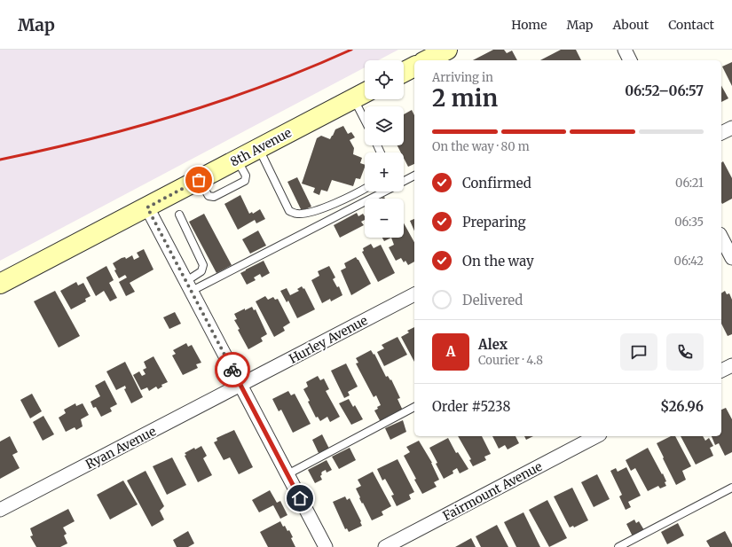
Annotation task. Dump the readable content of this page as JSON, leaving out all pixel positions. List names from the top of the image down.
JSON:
{
  "streets": {
    "main road": ["8th Avenue"],
    "street": ["Hurley Avenue", "Ryan Avenue", "Fairmount Avenue"]
  },
  "crossings": [
    ["Hurley Avenue", "Ryan Avenue"]
  ],
  "page": {
    "header": "Map",
    "nav": [
      "Home",
      "Map",
      "About",
      "Contact"
    ],
    "map_buttons": ["+", "−"],
    "heading": ["2 min", "Arriving in", "06:52–06:57"],
    "panel": [
      "Alex",
      "Courier · 4.8",
      "Order #5238",
      "$26.96"
    ],
    "bar": "On the way · 80 m",
    "list": [
      ["Confirmed", "06:21"],
      ["Preparing", "06:35"],
      ["On the way", "06:42"],
      "Delivered"
    ],
    "round": "A"
  }
}
